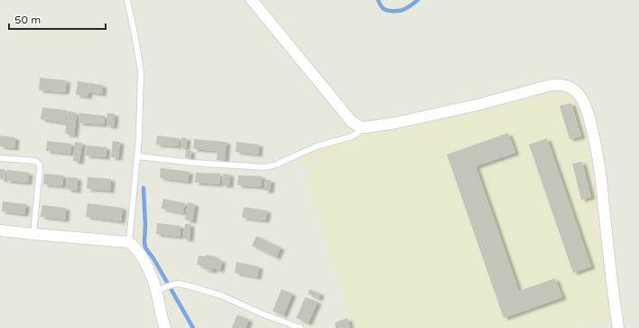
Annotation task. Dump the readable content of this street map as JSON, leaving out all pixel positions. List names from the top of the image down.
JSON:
{
  "scale_bar": "50 m"
}
